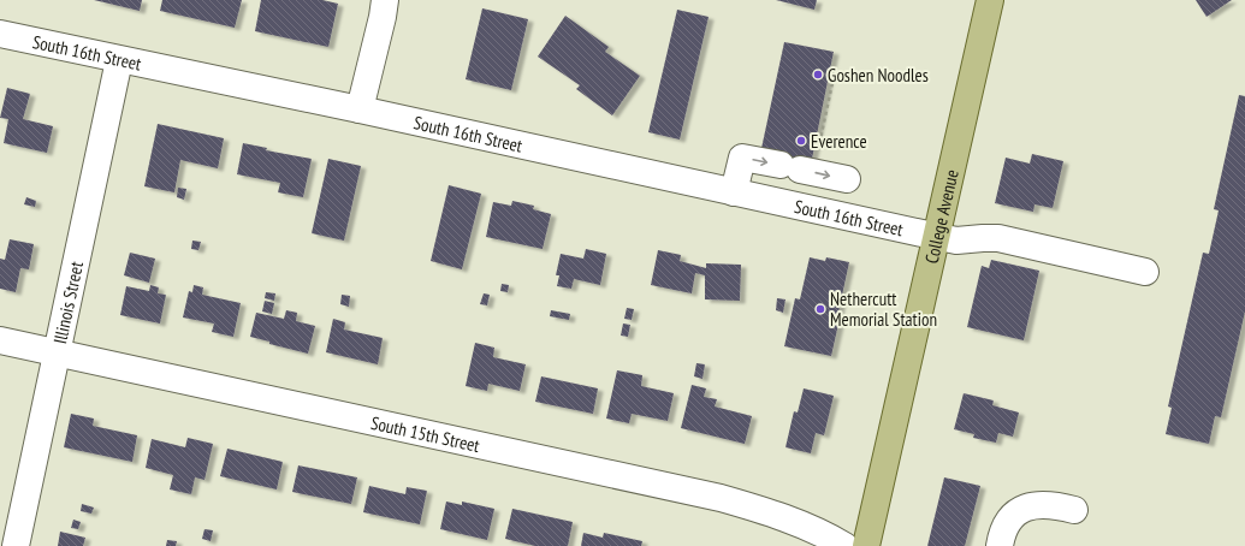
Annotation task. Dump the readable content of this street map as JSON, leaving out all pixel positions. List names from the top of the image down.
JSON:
{
  "streets": {
    "main road": ["College Avenue"],
    "street": ["South 16th Street", "Illinois Street", "South 15th Street"]
  },
  "crossings": [
    ["South 16th Street", "College Avenue"],
    ["South 16th Street", "Illinois Street"],
    ["Illinois Street", "South 15th Street"]
  ],
  "places": ["Goshen Noodles", "Everence", "Nethercutt Memorial Station"]
}
